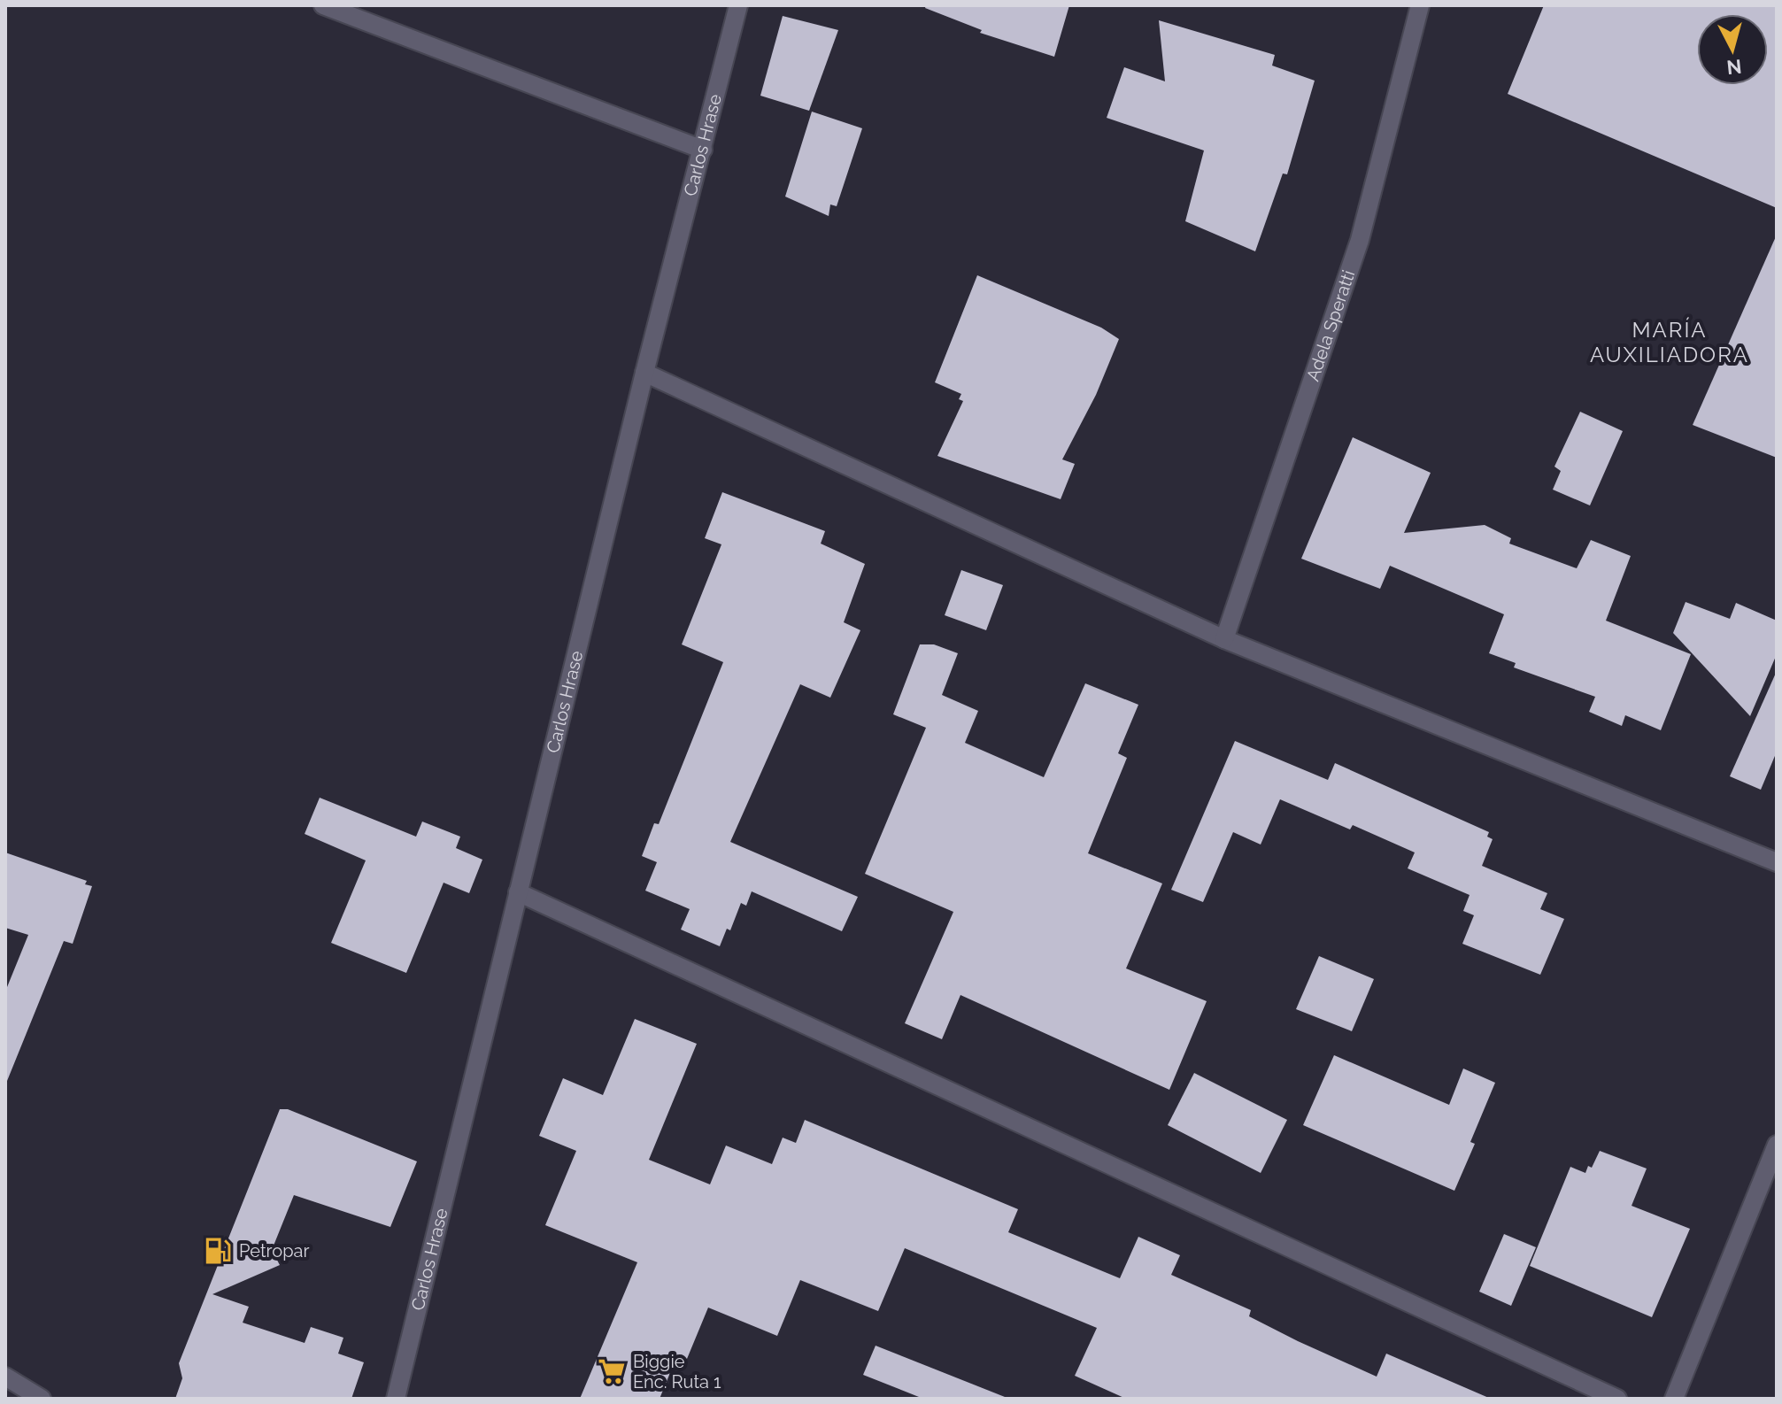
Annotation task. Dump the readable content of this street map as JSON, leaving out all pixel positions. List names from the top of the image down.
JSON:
{
  "streets": {
    "street": ["Carlos Hrase", "Adela Speratti"]
  },
  "districts": ["MARÍA AUXILIADORA"],
  "places": {
    "fuel station": ["Petropar"],
    "supermarket": ["Biggie Enc. Ruta 1"]
  },
  "north": "bottom"
}
